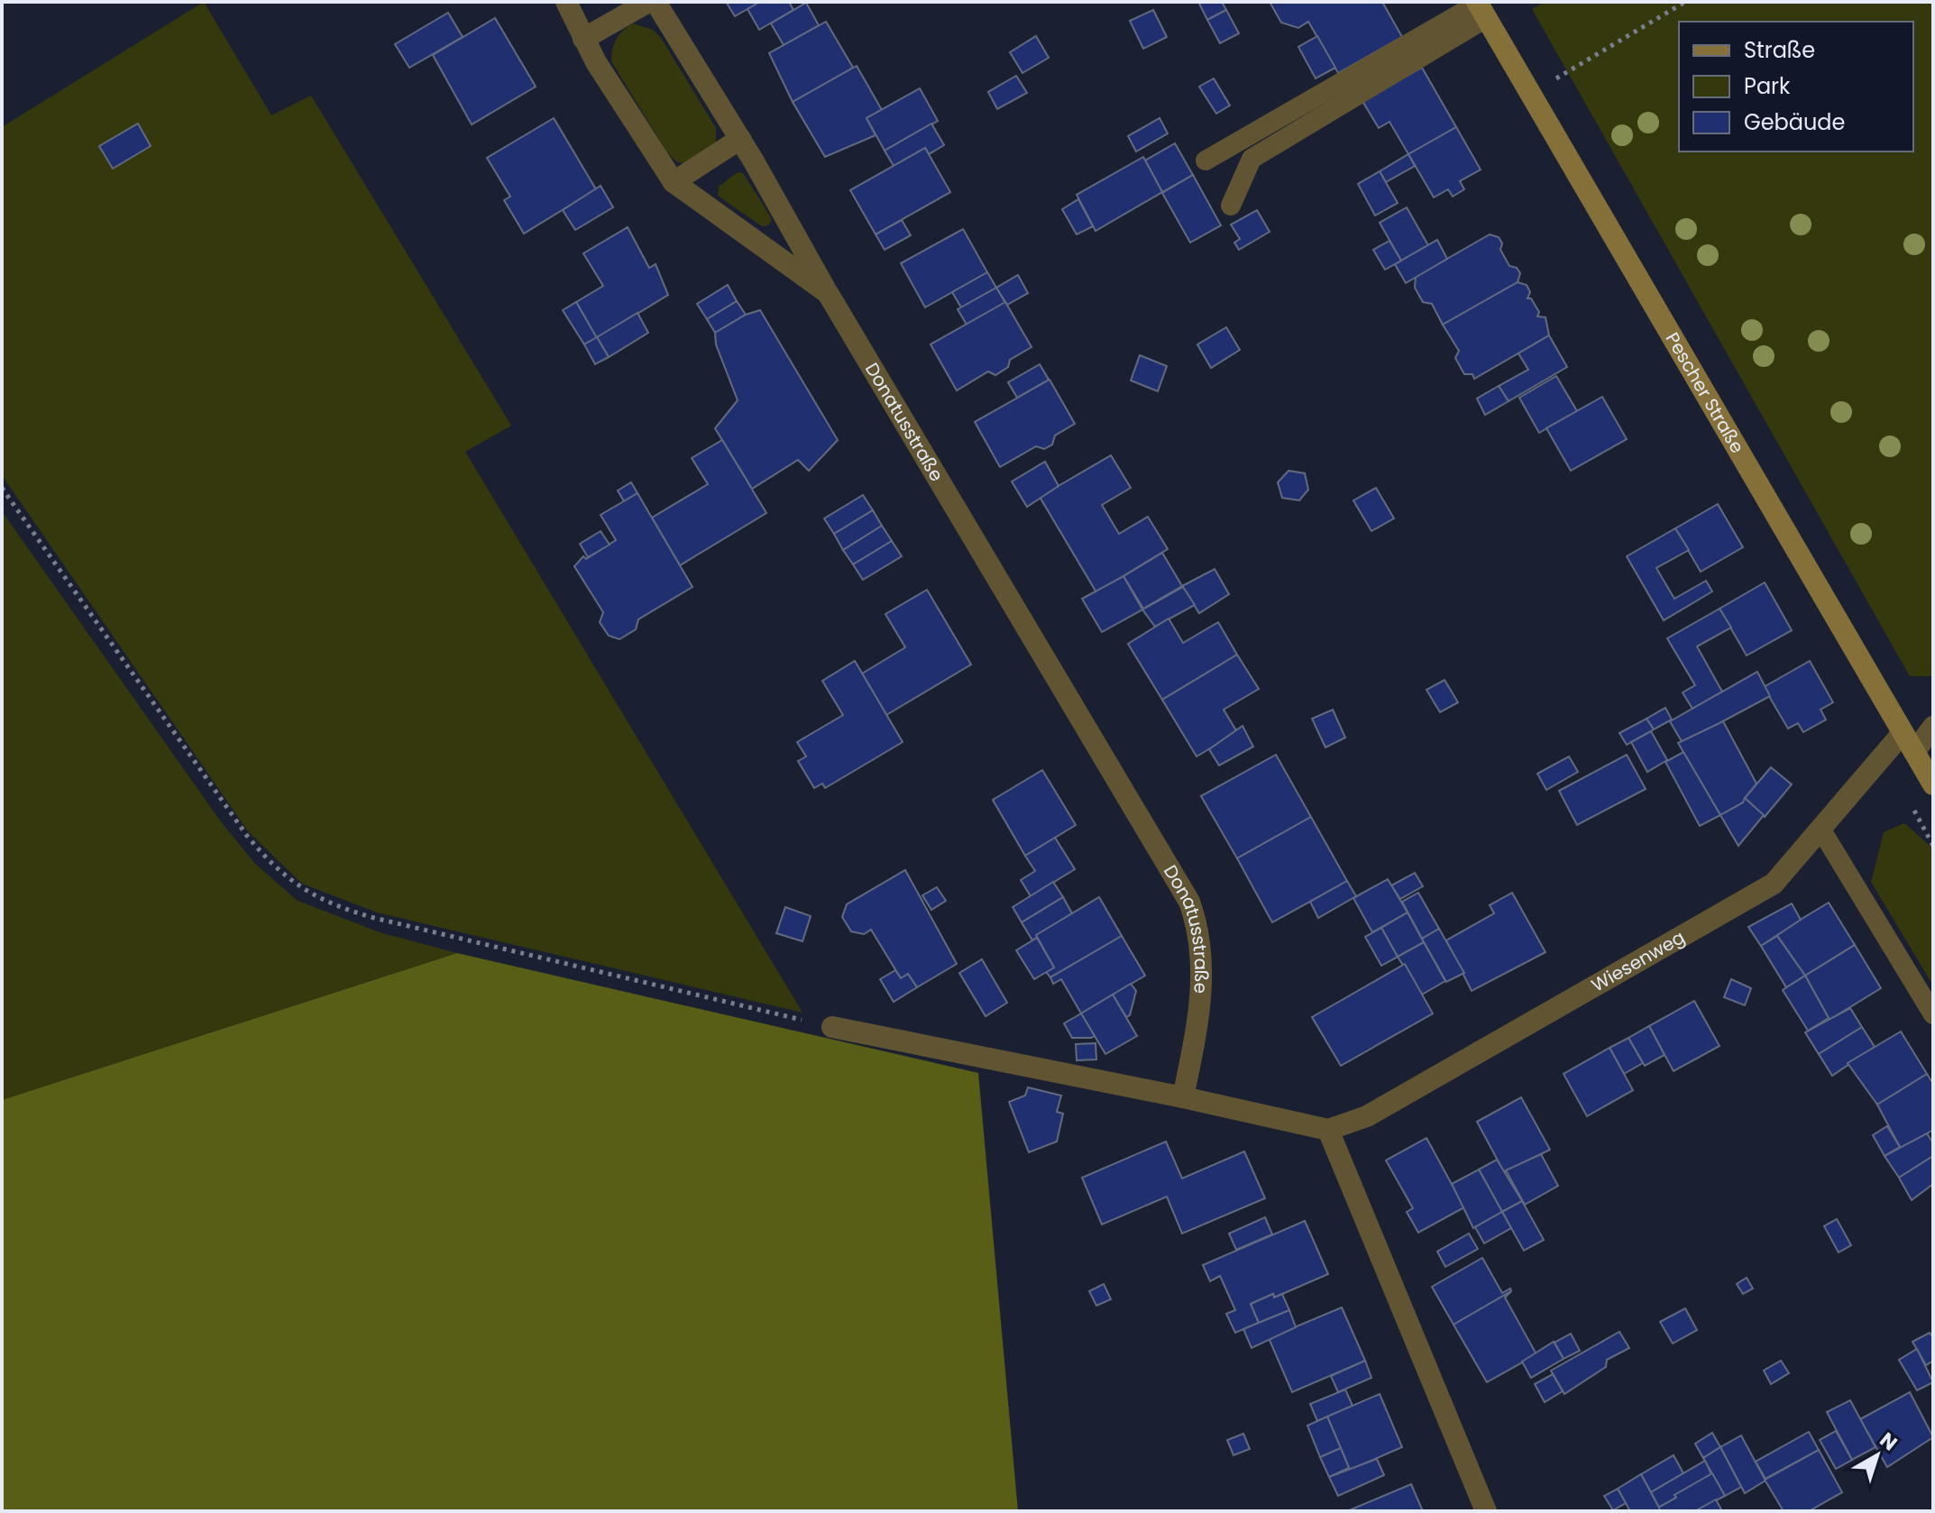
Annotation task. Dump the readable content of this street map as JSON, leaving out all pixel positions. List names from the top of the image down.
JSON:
{
  "streets": {
    "main road": ["Pescher Straße"],
    "street": ["Donatusstraße", "Wiesenweg"]
  },
  "crossings": [
    ["Pescher Straße", "Wiesenweg"]
  ],
  "legend": ["Straße", "Park", "Gebäude"],
  "north": "top right"
}
